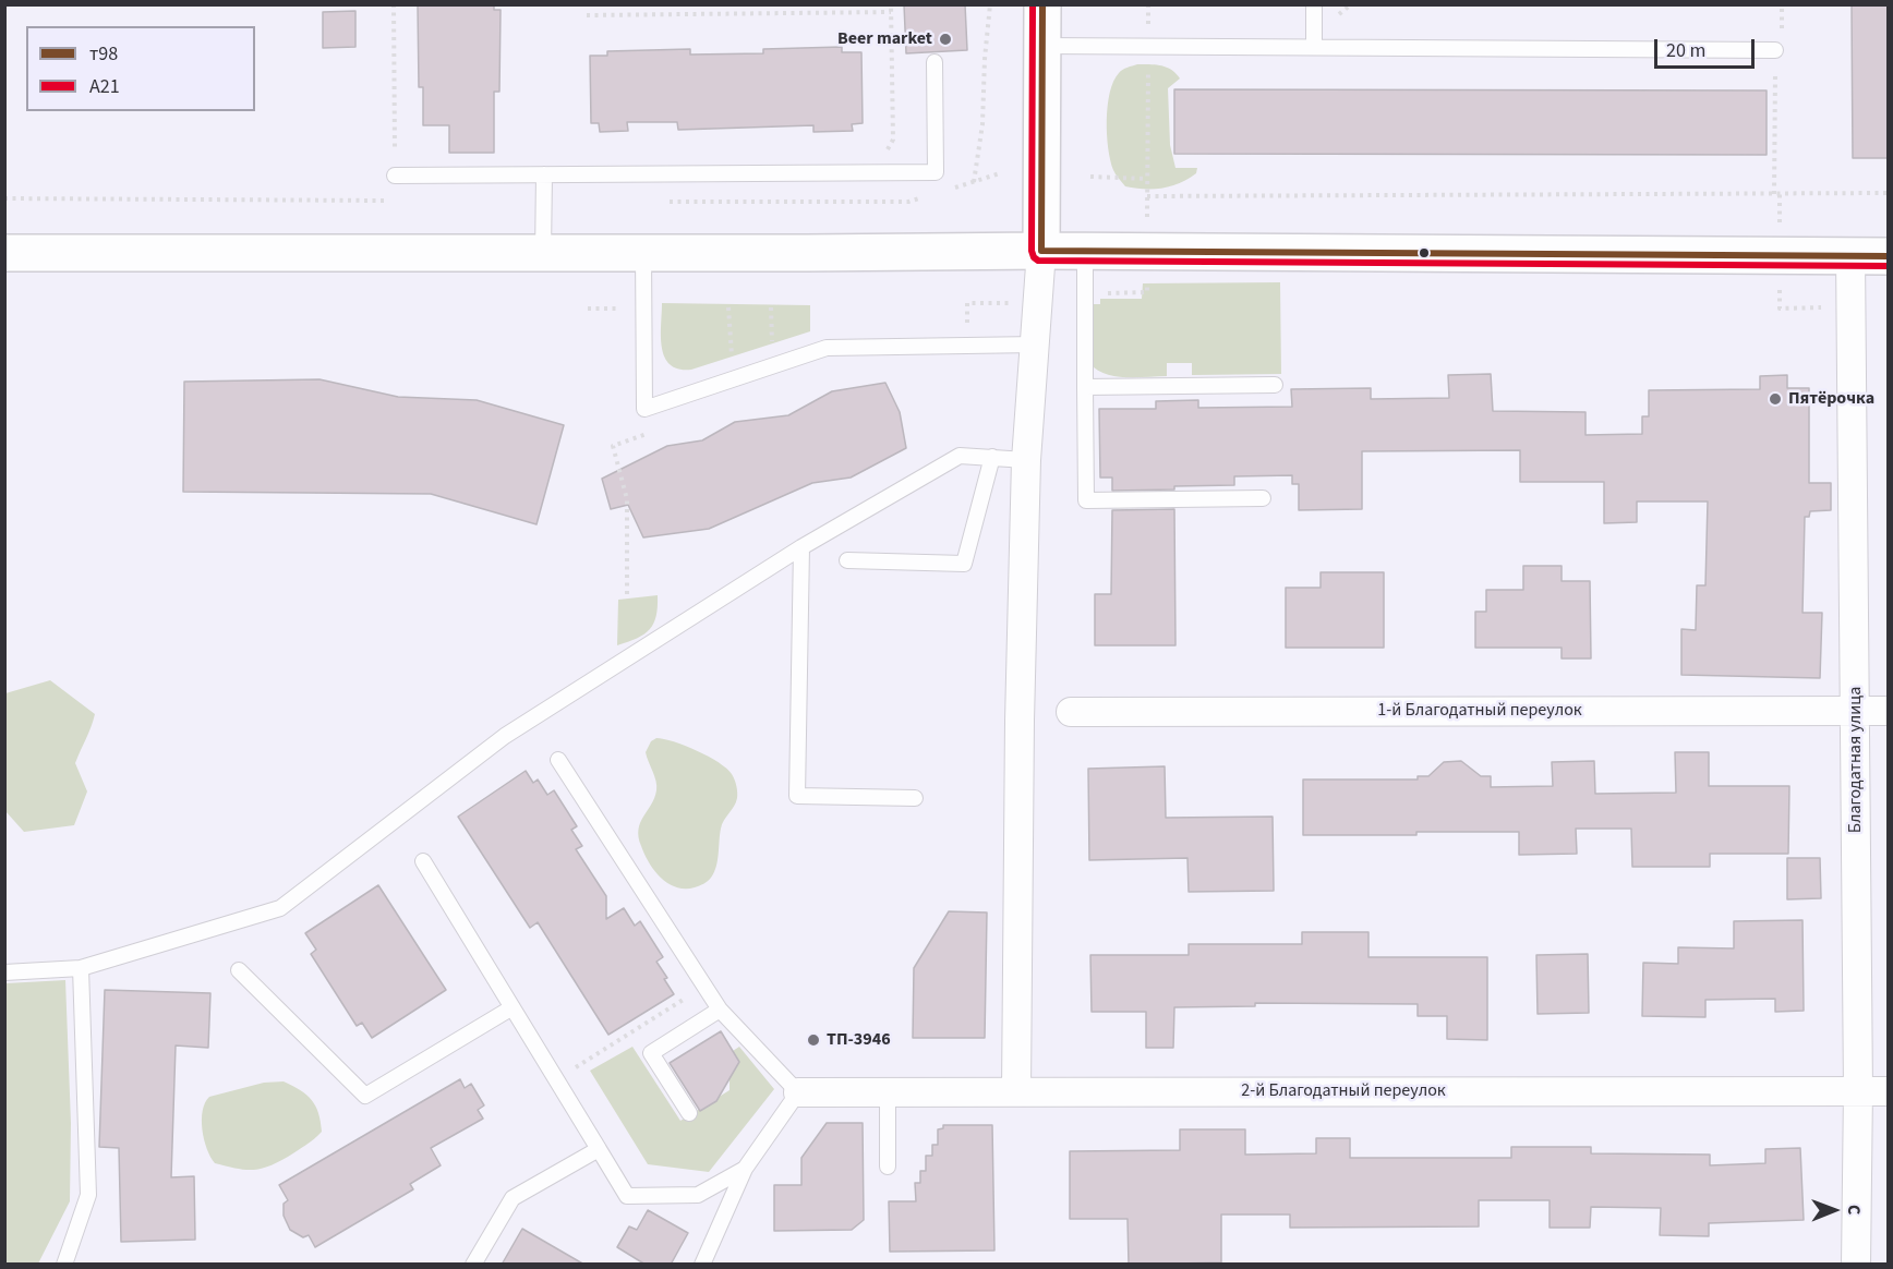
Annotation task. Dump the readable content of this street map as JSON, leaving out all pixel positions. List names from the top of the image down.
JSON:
{
  "streets": {
    "street": ["1-й Благодатный переулок", "Благодатная улица", "2-й Благодатный переулок"]
  },
  "crossings": [
    ["1-й Благодатный переулок", "Благодатная улица"],
    ["Благодатная улица", "2-й Благодатный переулок"]
  ],
  "places": ["Beer market", "Пятёрочка", "ТП-3946"],
  "lines": ["transit line т98", "transit line А21"],
  "legend": ["т98", "А21"],
  "scale_bar": "20 m",
  "north": "right"
}
